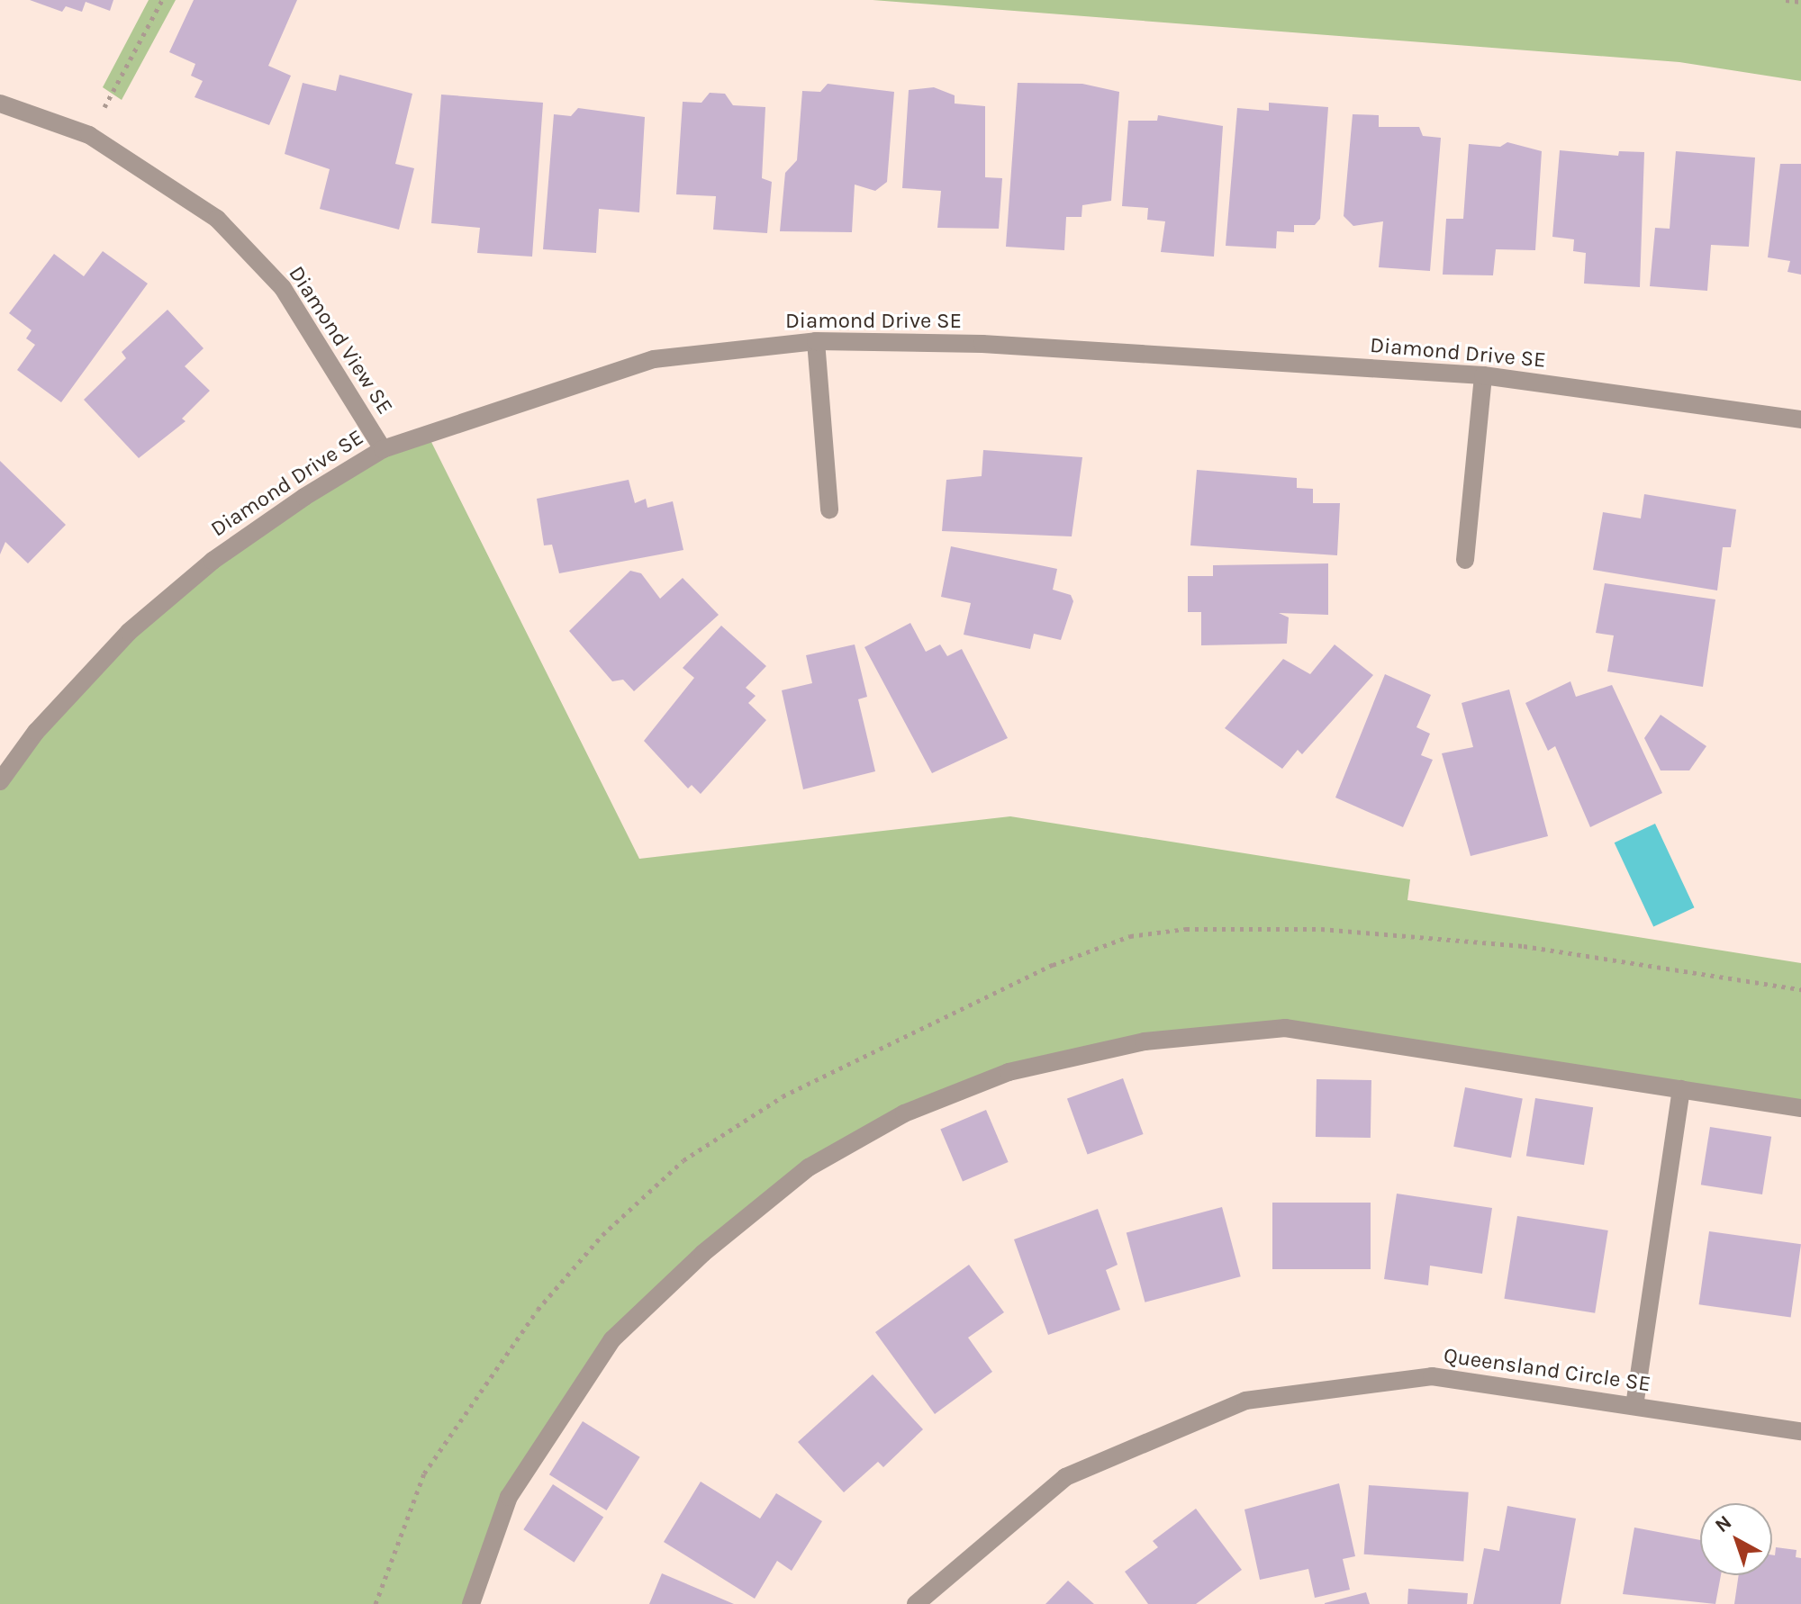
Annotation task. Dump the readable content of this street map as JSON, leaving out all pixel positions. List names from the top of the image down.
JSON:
{
  "streets": {
    "street": ["Diamond Drive SE", "Diamond View SE", "Queensland Circle SE"]
  },
  "crossings": [
    ["Diamond Drive SE", "Diamond View SE"]
  ],
  "north": "top left"
}
